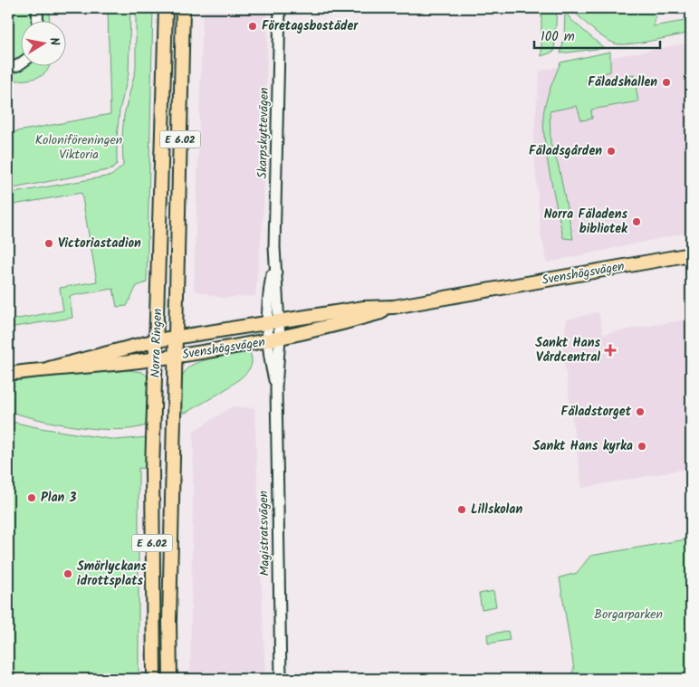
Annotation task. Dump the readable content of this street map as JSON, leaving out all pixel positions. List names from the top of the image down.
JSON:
{
  "streets": {
    "main road": ["E 6.02", "Svenshögsvägen", "Norra Ringen"],
    "street": ["Skarpskyttevägen", "Magistratsvägen"]
  },
  "crossings": [
    ["Skarpskyttevägen", "Svenshögsvägen"],
    ["Skarpskyttevägen", "Magistratsvägen"],
    ["Svenshögsvägen", "Norra Ringen"],
    ["Svenshögsvägen", "Magistratsvägen"]
  ],
  "parks": ["Koloniföreningen Viktoria", "Borgarparken"],
  "places": {
    "other": [
      "Företagsbostäder",
      "Fäladshallen",
      "Fäladsgården",
      "Norra Fäladens bibliotek",
      "Victoriastadion",
      "Fäladstorget",
      "Sankt Hans kyrka",
      "Plan 3",
      "Lillskolan",
      "Smörlyckans idrottsplats"
    ],
    "health": ["Sankt Hans Vårdcentral"]
  },
  "scale_bar": "100 m",
  "north": "right"
}
